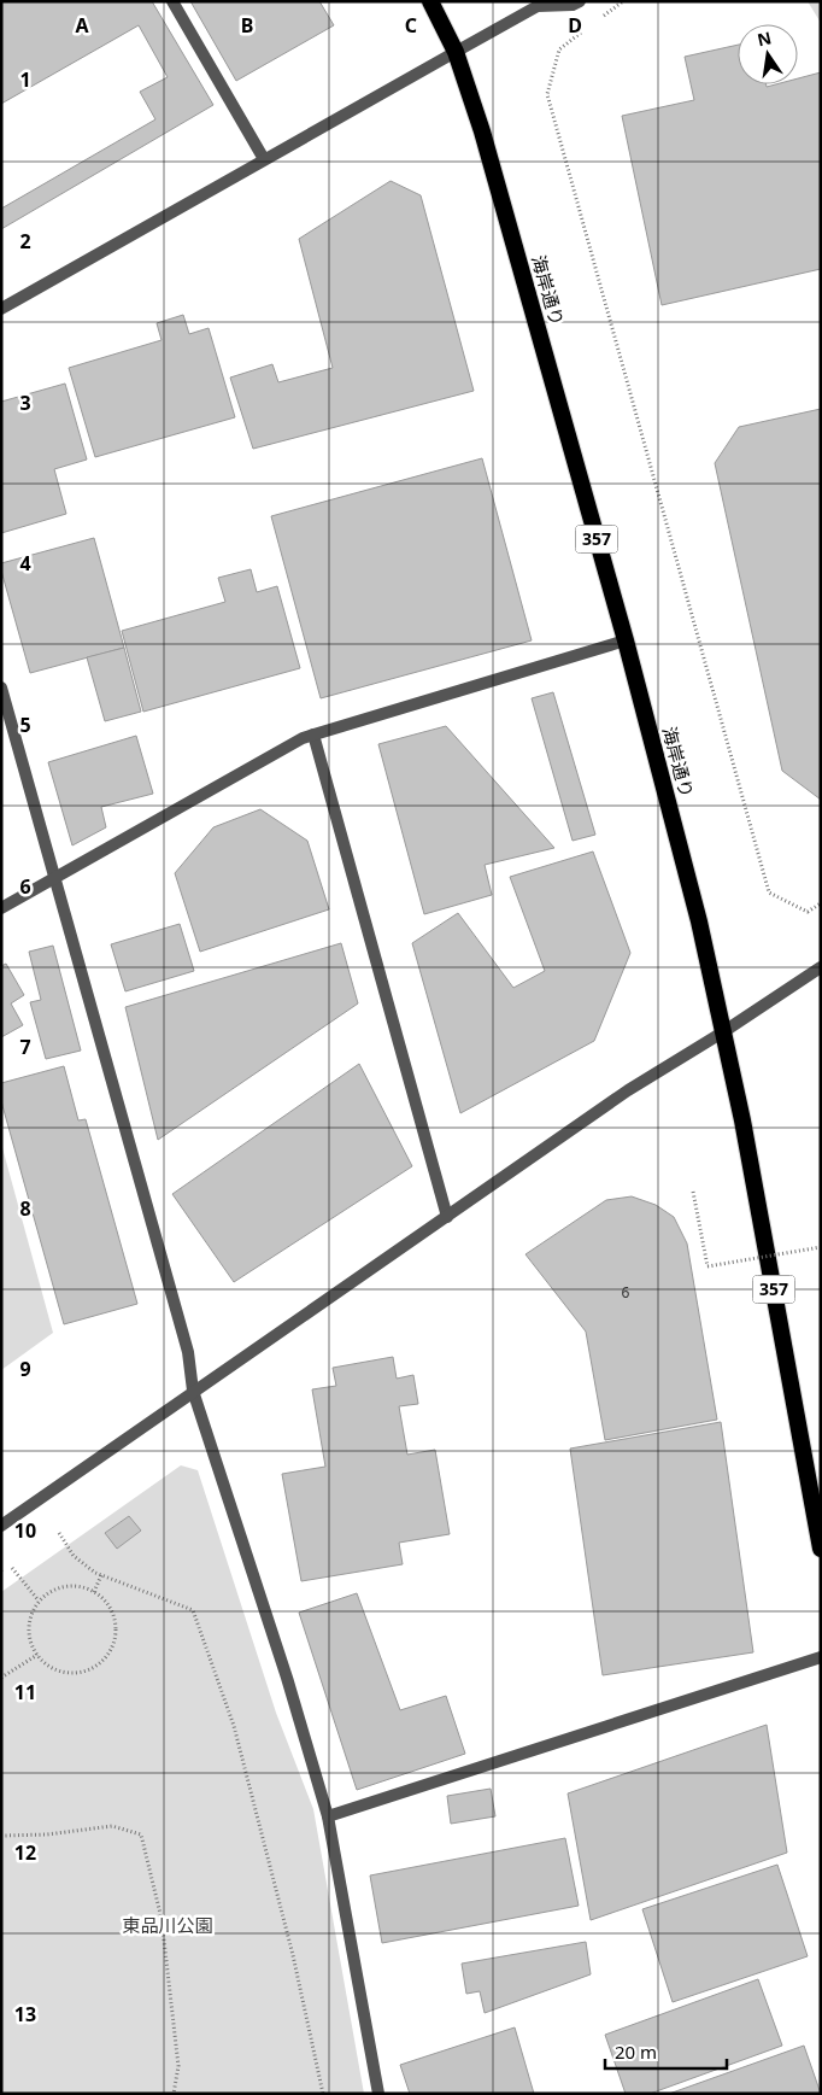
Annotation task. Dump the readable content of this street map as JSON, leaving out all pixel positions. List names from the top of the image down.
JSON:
{
  "streets": {
    "highway": ["海岸通り", "357"]
  },
  "parks": ["東品川公園"],
  "house_numbers": ["6"],
  "scale_bar": "20 m",
  "north": "top",
  "grid": {
    "columns": [
      "A",
      "B",
      "C",
      "D"
    ],
    "rows": [
      "1",
      "2",
      "3",
      "4",
      "5",
      "6",
      "7",
      "8",
      "9",
      "10",
      "11",
      "12",
      "13"
    ]
  }
}
